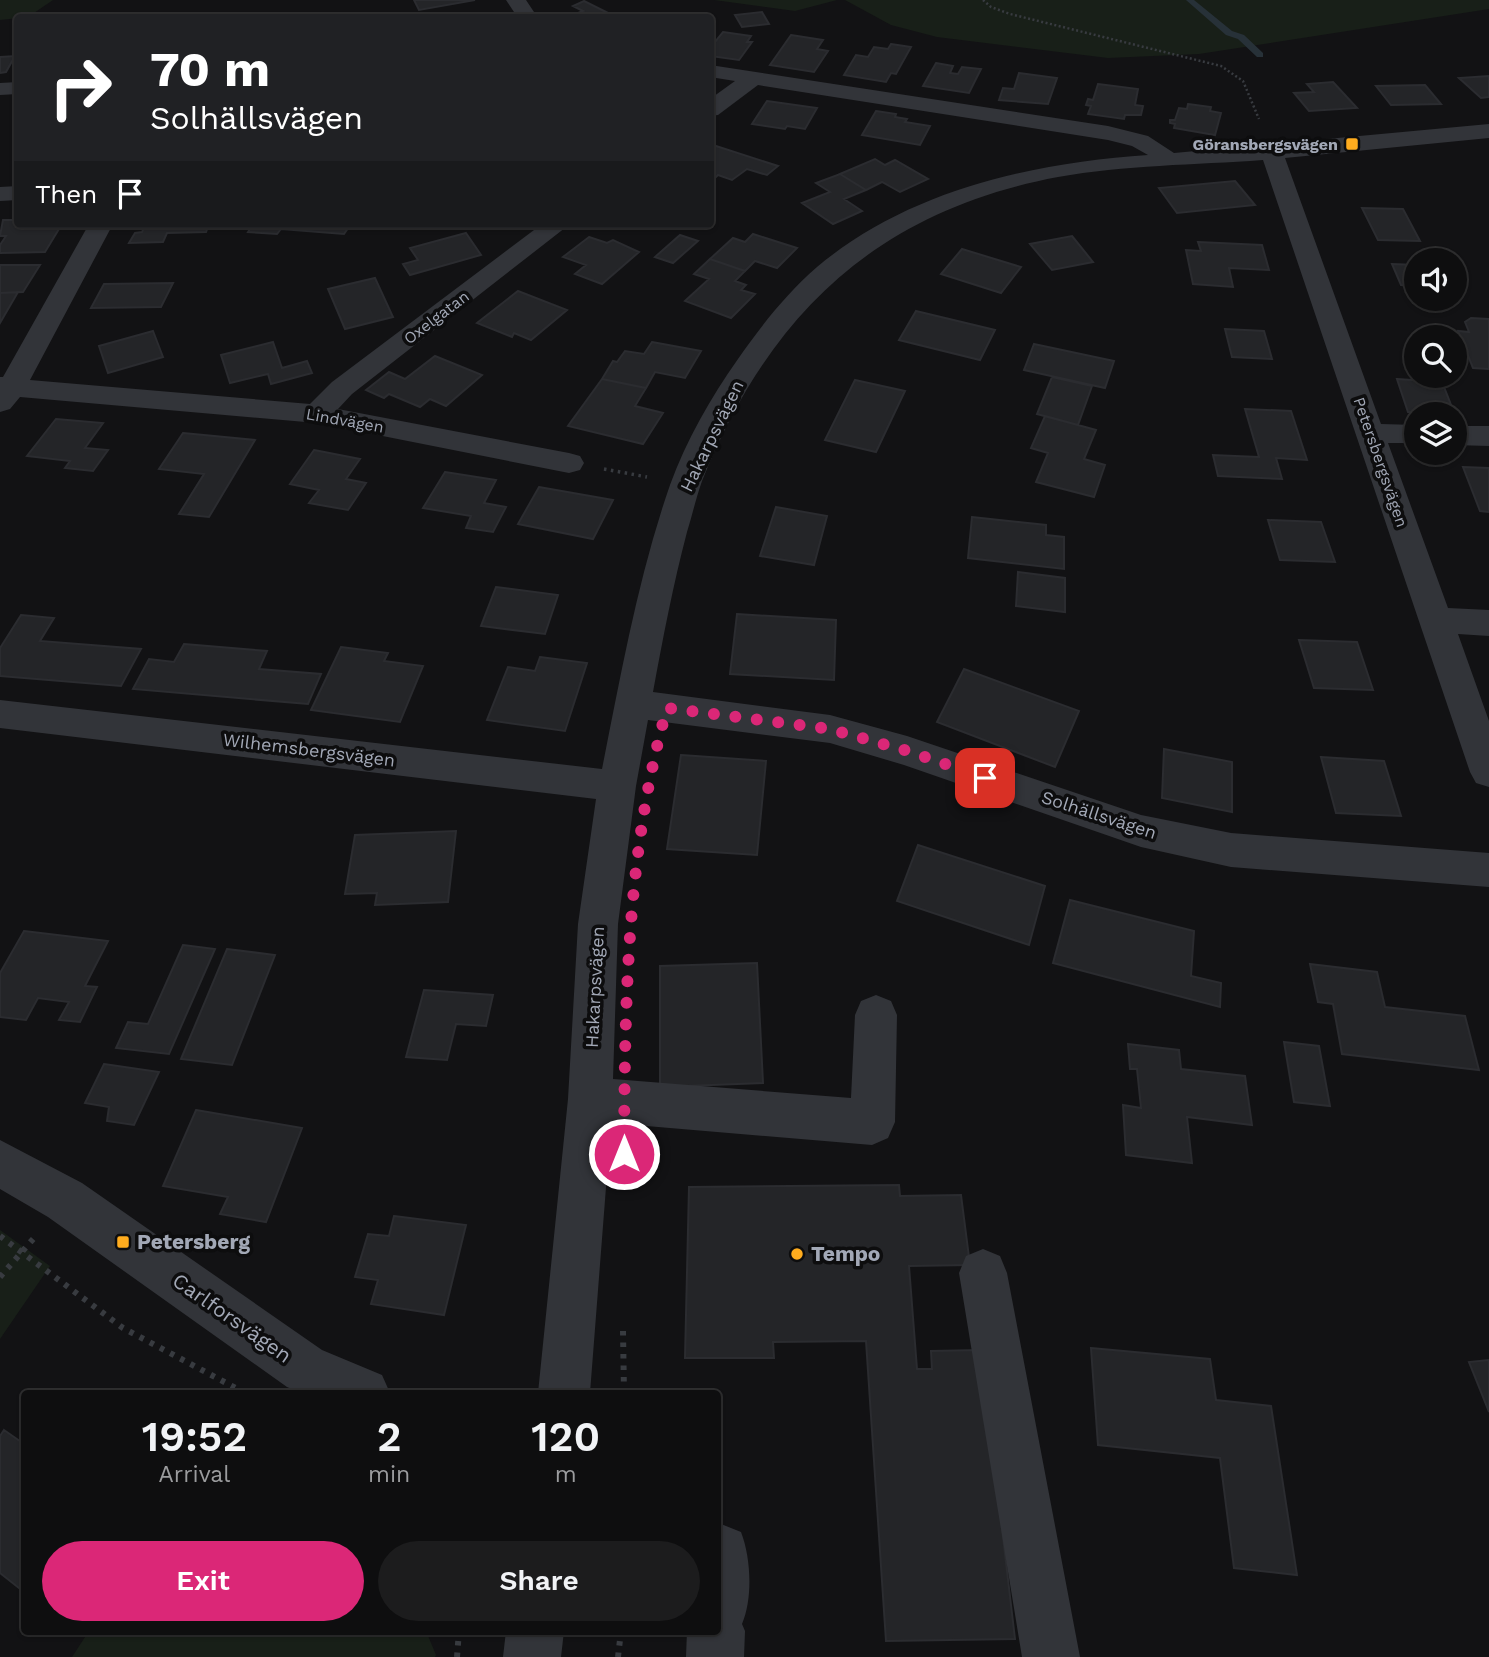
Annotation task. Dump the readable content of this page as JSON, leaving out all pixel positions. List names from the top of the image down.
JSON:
{
  "streets": {
    "street": [
      "Oxelgatan",
      "Lindvägen",
      "Hakarpsvägen",
      "Petersbergsvägen",
      "Wilhemsbergsvägen",
      "Solhällsvägen",
      "Carlforsvägen"
    ]
  },
  "crossings": [
    ["Oxelgatan", "Lindvägen"],
    ["Hakarpsvägen", "Petersbergsvägen"],
    ["Hakarpsvägen", "Wilhemsbergsvägen"],
    ["Hakarpsvägen", "Solhällsvägen"]
  ],
  "places": {
    "transit": ["Göransbergsvägen", "Petersberg"],
    "other": ["Tempo"]
  },
  "page": {
    "turn": ["70 m", "Solhällsvägen"],
    "then": "Then",
    "eta": [
      "19:52",
      "Arrival",
      "2",
      "min",
      "120",
      "m"
    ],
    "buttons": ["Exit", "Share"]
  }
}
